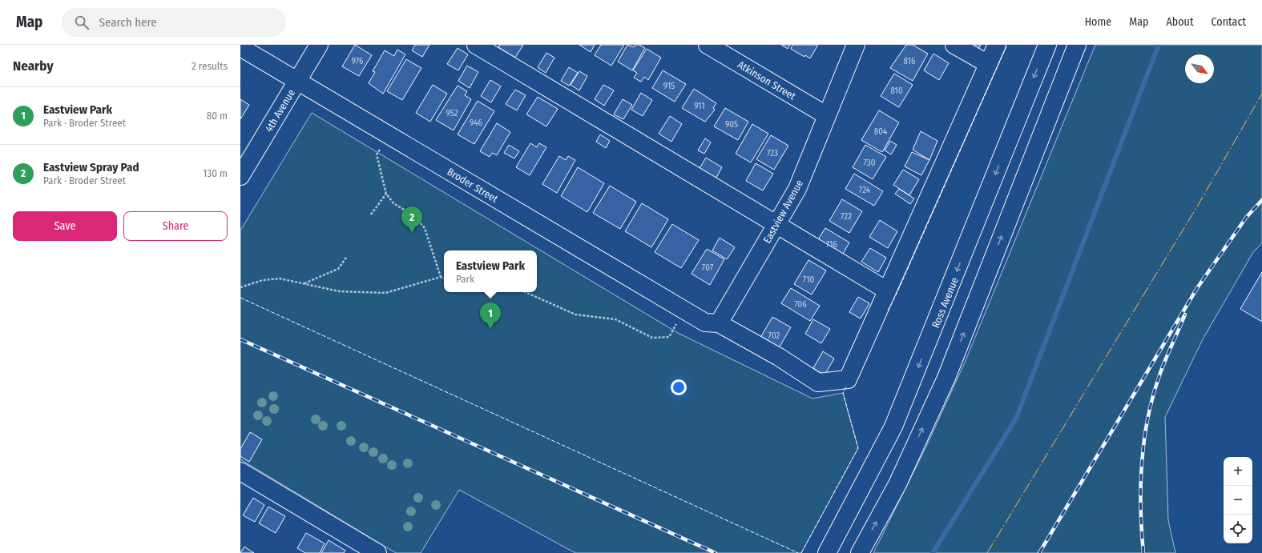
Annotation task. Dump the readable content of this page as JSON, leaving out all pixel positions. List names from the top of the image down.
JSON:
{
  "streets": {
    "street": [
      "Atkinson Street",
      "4th Avenue",
      "Broder Street",
      "Eastview Avenue",
      "Ross Avenue"
    ]
  },
  "crossings": [
    ["Atkinson Street", "Eastview Avenue"],
    ["4th Avenue", "Broder Street"],
    ["Broder Street", "Eastview Avenue"]
  ],
  "house_numbers": [
    "976",
    "816",
    "915",
    "810",
    "911",
    "952",
    "946",
    "905",
    "804",
    "723",
    "730",
    "724",
    "722",
    "716",
    "707",
    "710",
    "706",
    "702"
  ],
  "north": "bottom right",
  "page": {
    "header": "Map",
    "search": "Search here",
    "nav": [
      "Home",
      "Map",
      "About",
      "Contact"
    ],
    "heading": ["Nearby", "2 results"],
    "list": [
      {
        "mark": "1",
        "name": "Eastview Park",
        "note": "Park · Broder Street",
        "value": "80 m"
      },
      {
        "mark": "2",
        "name": "Eastview Spray Pad",
        "note": "Park · Broder Street",
        "value": "130 m"
      }
    ],
    "buttons": ["Save", "Share"],
    "pins": ["2", "1"],
    "popup": ["Eastview Park", "Park"],
    "map_buttons": ["+", "−"]
  }
}
